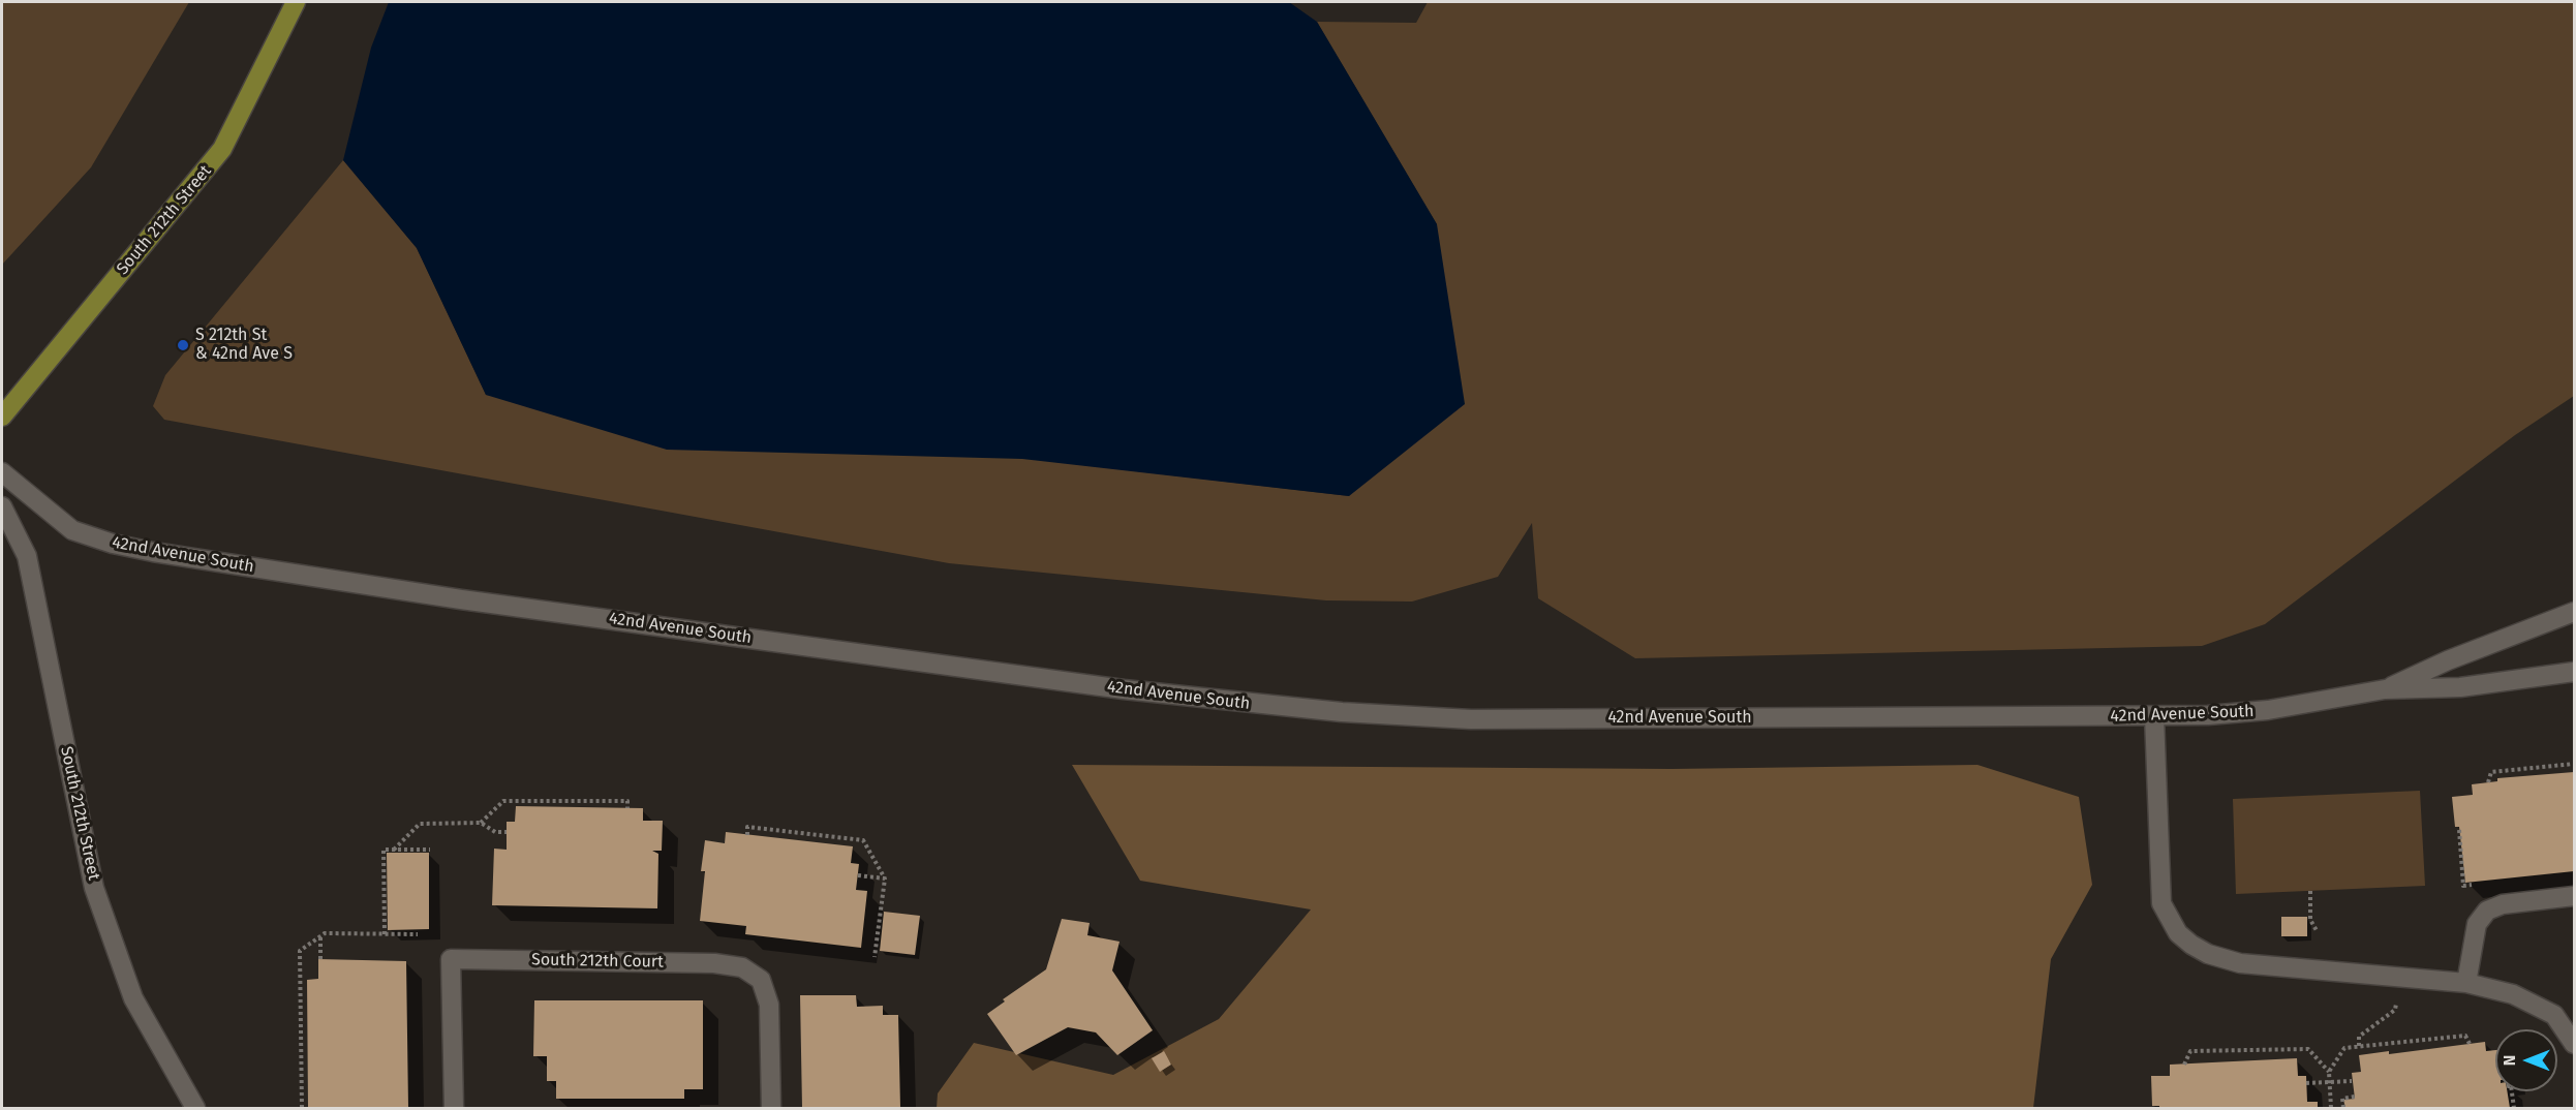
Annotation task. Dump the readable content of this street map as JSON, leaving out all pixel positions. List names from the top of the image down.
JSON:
{
  "streets": {
    "main road": ["South 212th Street"],
    "street": ["42nd Avenue South", "South 212th Court"]
  },
  "places": ["S 212th St & 42nd Ave S"],
  "north": "left"
}
